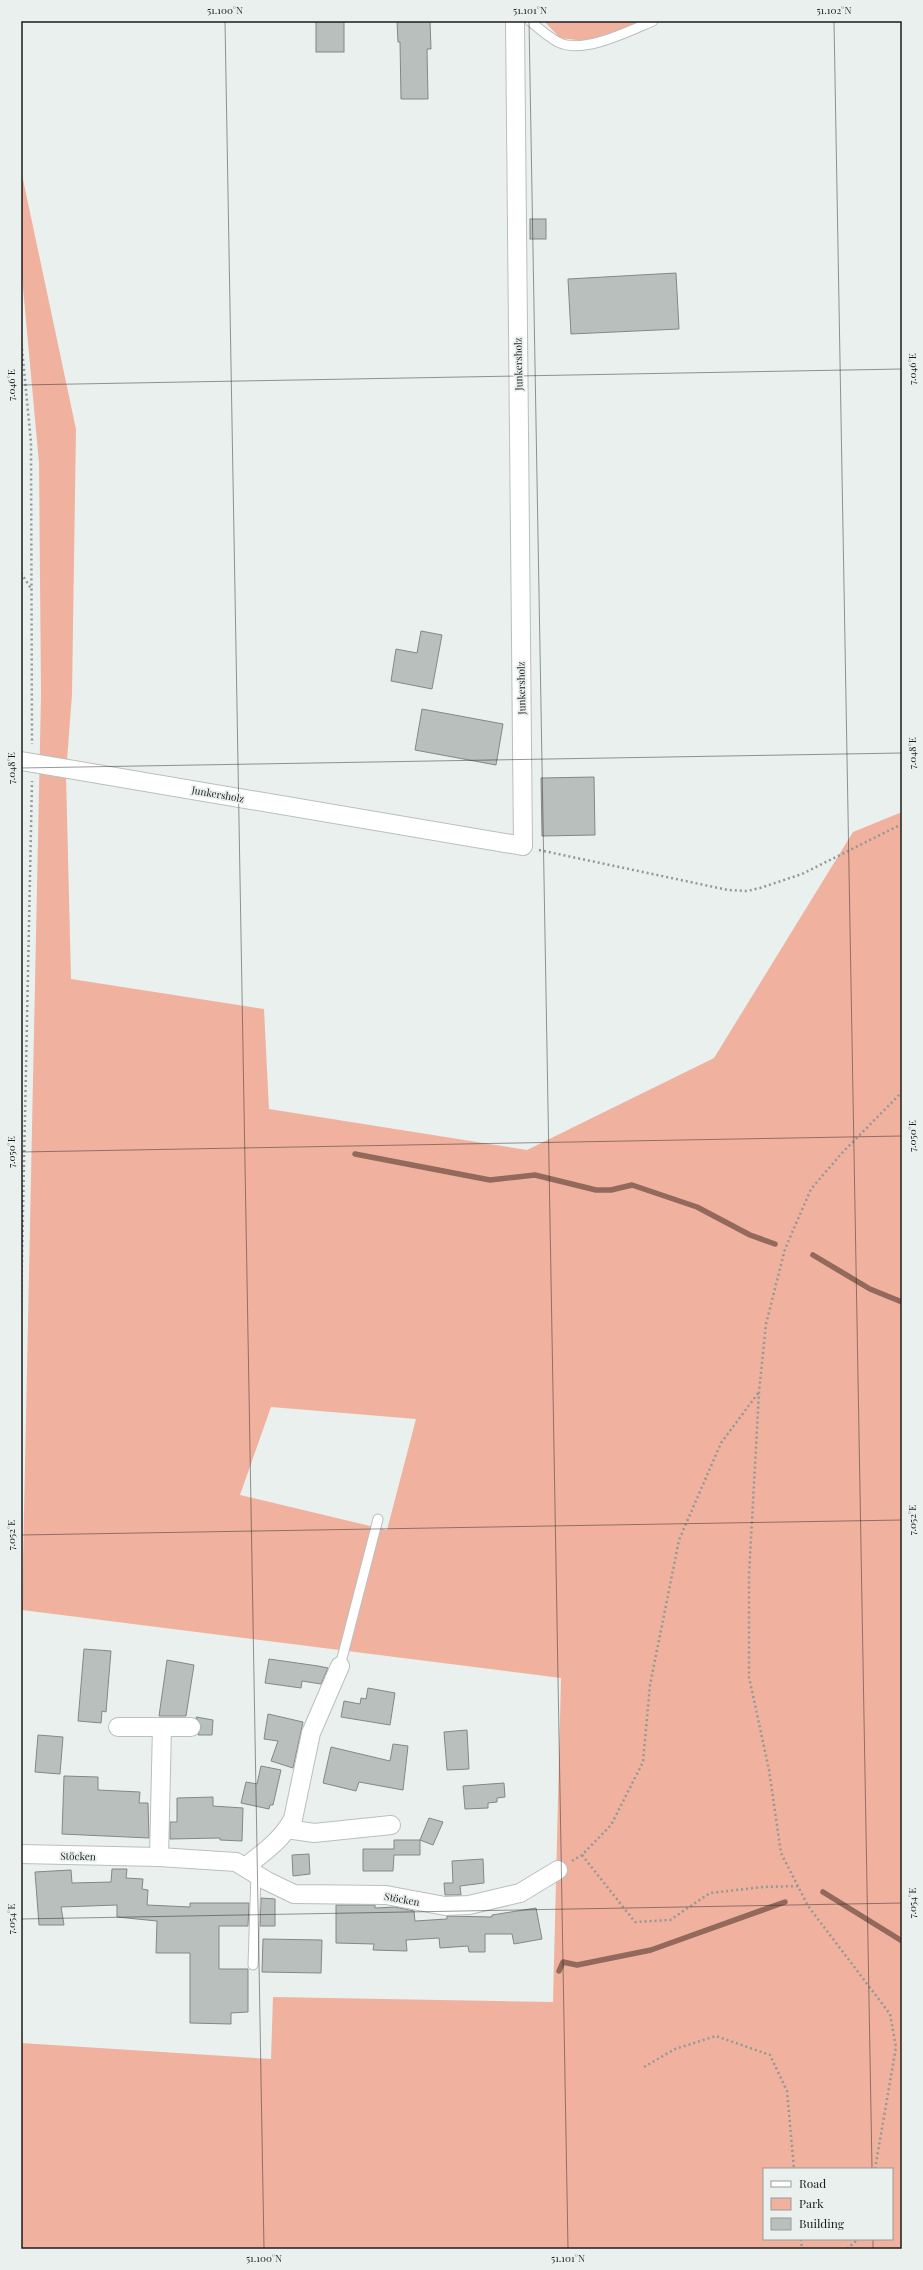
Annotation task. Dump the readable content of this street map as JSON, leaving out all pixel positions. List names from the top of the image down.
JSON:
{
  "streets": {
    "street": ["Junkersholz", "Stöcken"]
  },
  "legend": ["Road", "Park", "Building"],
  "coordinates": [
    "51.100°N",
    "51.101°N",
    "51.102°N",
    "7.046°E",
    "7.048°E",
    "7.050°E",
    "7.052°E",
    "7.054°E"
  ]
}
